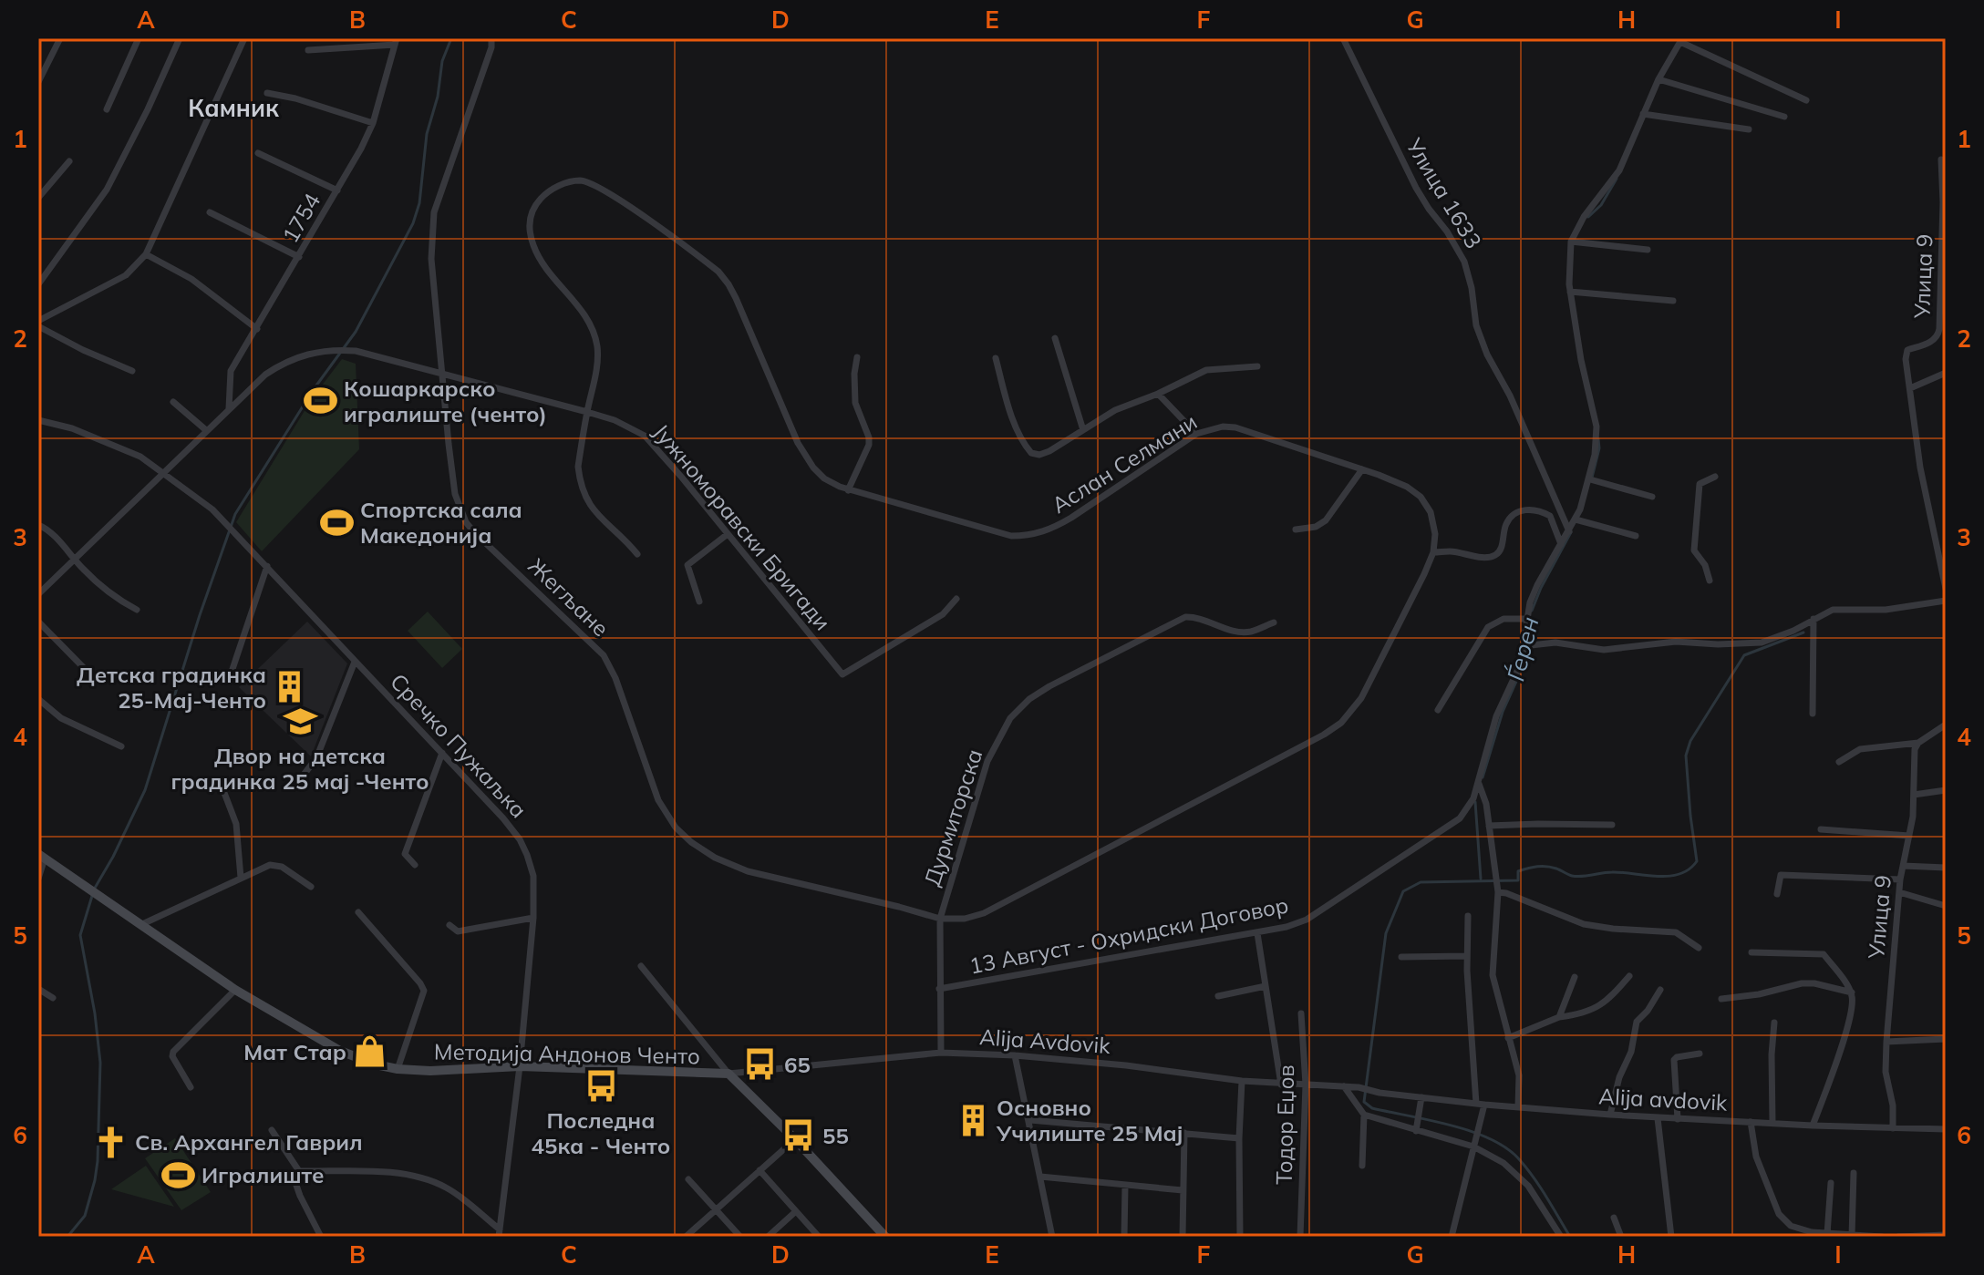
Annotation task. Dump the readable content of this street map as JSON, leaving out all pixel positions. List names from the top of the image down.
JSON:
{
  "streets": {
    "main road": ["Методија Андонов Ченто"],
    "street": [
      "Улица 1633",
      "1754",
      "Улица 9",
      "Аслан Селмани",
      "Јужноморавски Бригади",
      "Жегљане",
      "Сречко Пужаљка",
      "Дурмиторска",
      "13 Август - Охридски Договор",
      "Alija Avdovik",
      "Alija avdovik",
      "Тодор Еџов"
    ]
  },
  "crossings": [
    ["Улица 1633", "13 Август - Охридски Договор"],
    ["1754", "Јужноморавски Бригади"],
    ["Улица 9", "Alija avdovik"],
    ["Аслан Селмани", "Јужноморавски Бригади"],
    ["Аслан Селмани", "Жегљане"],
    ["Аслан Селмани", "Дурмиторска"],
    ["Јужноморавски Бригади", "Жегљане"],
    ["Јужноморавски Бригади", "Сречко Пужаљка"],
    ["Жегљане", "Дурмиторска"],
    ["Сречко Пужаљка", "Методија Андонов Ченто"],
    ["Дурмиторска", "13 Август - Охридски Договор"],
    ["Дурмиторска", "Alija Avdovik"],
    ["Alija Avdovik", "Методија Андонов Ченто"],
    ["Alija Avdovik", "Alija avdovik"],
    ["Alija Avdovik", "Тодор Еџов"]
  ],
  "districts": ["Камник"],
  "water": ["Ѓерен"],
  "places": {
    "sports": ["Кошаркарско игралиште (ченто)", "Спортска сала Македонија", "Игралиште"],
    "building": ["Детска градинка 25-Мај-Ченто", "Основно Училиште 25 Мај"],
    "school or university": ["Двор на детска градинка 25 мај -Ченто"],
    "shop": ["Мат Стар"],
    "bus stop": ["65", "Последна 45ка - Ченто", "55"],
    "church": ["Св. Архангел Гаврил"]
  },
  "grid": {
    "columns": [
      "A",
      "B",
      "C",
      "D",
      "E",
      "F",
      "G",
      "H",
      "I"
    ],
    "rows": [
      "1",
      "2",
      "3",
      "4",
      "5",
      "6"
    ]
  }
}
